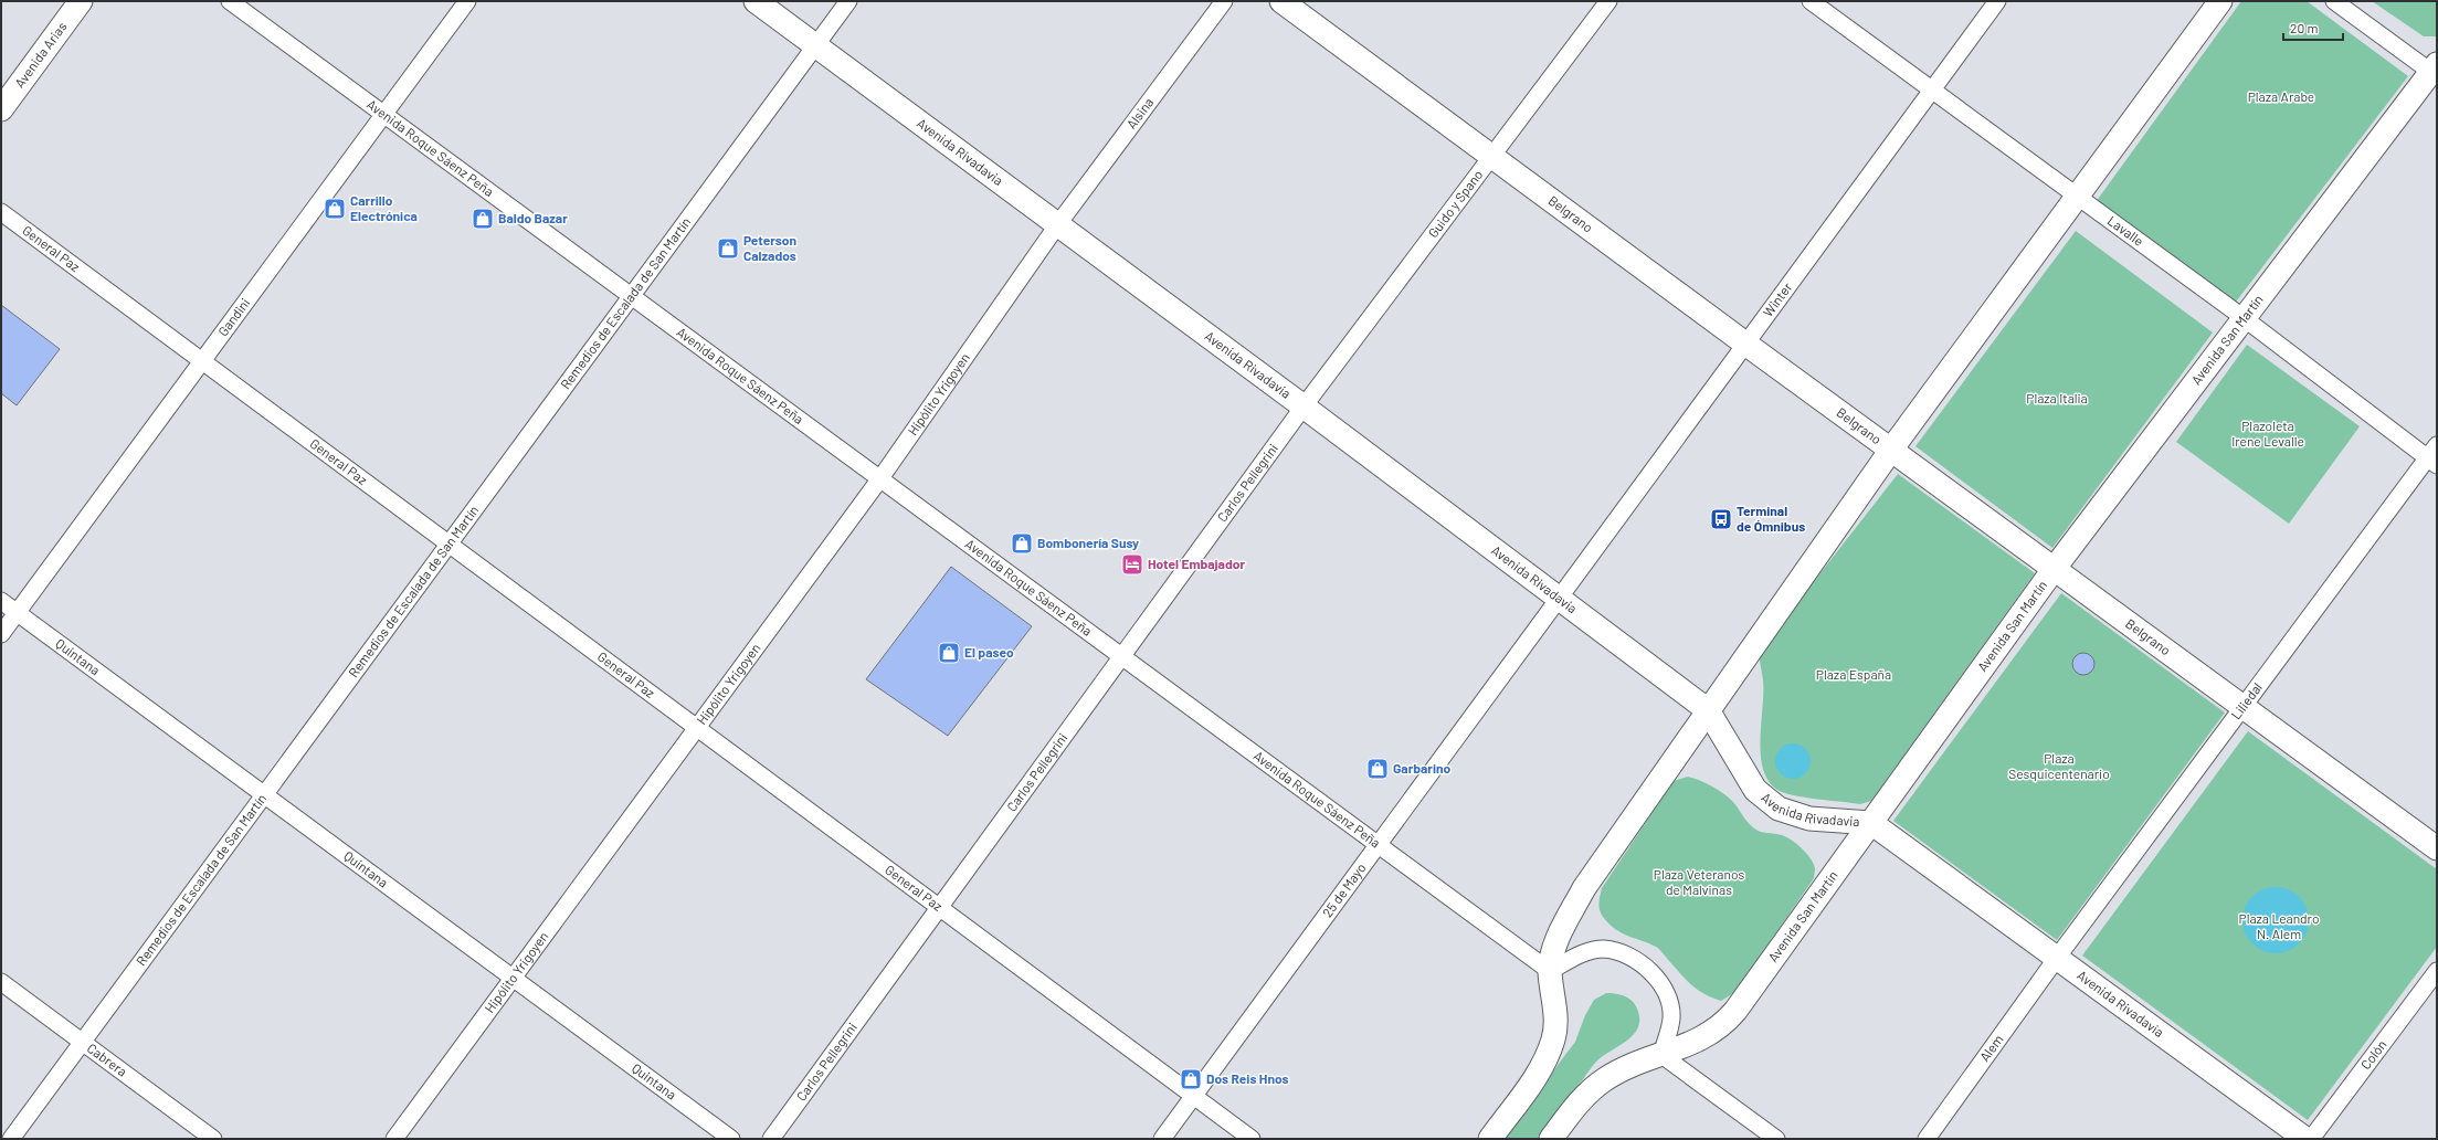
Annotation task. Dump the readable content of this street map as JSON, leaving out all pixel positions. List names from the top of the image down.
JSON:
{
  "streets": {
    "main road": [
      "Avenida Arias",
      "Avenida Rivadavia",
      "Belgrano",
      "Avenida San Martín"
    ],
    "street": [
      "Alsina",
      "Avenida Roque Sáenz Peña",
      "Guido y Spano",
      "Lavalle",
      "General Paz",
      "Winter",
      "Remedios de Escalada de San Martín",
      "Gandini",
      "Hipólito Yrigoyen",
      "Carlos Pellegrini",
      "Quintana",
      "Liliedal",
      "25 de Mayo",
      "Alem",
      "Colón",
      "Cabrera"
    ]
  },
  "crossings": [
    ["Alsina", "Avenida Rivadavia"],
    ["Alsina", "Hipólito Yrigoyen"],
    ["Avenida Roque Sáenz Peña", "Remedios de Escalada de San Martín"],
    ["Avenida Roque Sáenz Peña", "Gandini"],
    ["Avenida Roque Sáenz Peña", "Hipólito Yrigoyen"],
    ["Avenida Roque Sáenz Peña", "Carlos Pellegrini"],
    ["Avenida Roque Sáenz Peña", "25 de Mayo"],
    ["Avenida Rivadavia", "Guido y Spano"],
    ["Avenida Rivadavia", "Winter"],
    ["Avenida Rivadavia", "Remedios de Escalada de San Martín"],
    ["Avenida Rivadavia", "Avenida San Martín"],
    ["Avenida Rivadavia", "Hipólito Yrigoyen"],
    ["Avenida Rivadavia", "Carlos Pellegrini"],
    ["Avenida Rivadavia", "Liliedal"],
    ["Avenida Rivadavia", "25 de Mayo"],
    ["Avenida Rivadavia", "Alem"],
    ["Guido y Spano", "Belgrano"],
    ["Guido y Spano", "Carlos Pellegrini"],
    ["Belgrano", "Winter"],
    ["Belgrano", "Avenida San Martín"],
    ["Belgrano", "Liliedal"],
    ["Lavalle", "Winter"],
    ["Lavalle", "Avenida San Martín"],
    ["Lavalle", "Liliedal"],
    ["General Paz", "Remedios de Escalada de San Martín"],
    ["General Paz", "Gandini"],
    ["General Paz", "Hipólito Yrigoyen"],
    ["General Paz", "Carlos Pellegrini"],
    ["General Paz", "25 de Mayo"],
    ["Winter", "25 de Mayo"],
    ["Remedios de Escalada de San Martín", "Quintana"],
    ["Remedios de Escalada de San Martín", "Cabrera"],
    ["Gandini", "Quintana"],
    ["Hipólito Yrigoyen", "Quintana"],
    ["Liliedal", "Alem"]
  ],
  "parks": [
    "Plaza Arabe",
    "Plaza Italia",
    "Plazoleta Irene Levalle",
    "Plaza España",
    "Plaza Sesquicentenario",
    "Plaza Veteranos de Malvinas",
    "Plaza Leandro N. Alem"
  ],
  "places": {
    "shop": [
      "Carrillo Electrónica",
      "Baldo Bazar",
      "Peterson Calzados",
      "Bombonería Susy",
      "El paseo",
      "Garbarino",
      "Dos Reis Hnos"
    ],
    "bus stop": ["Terminal de Ómnibus"],
    "hotel": ["Hotel Embajador"]
  },
  "scale_bar": "20 m"
}
